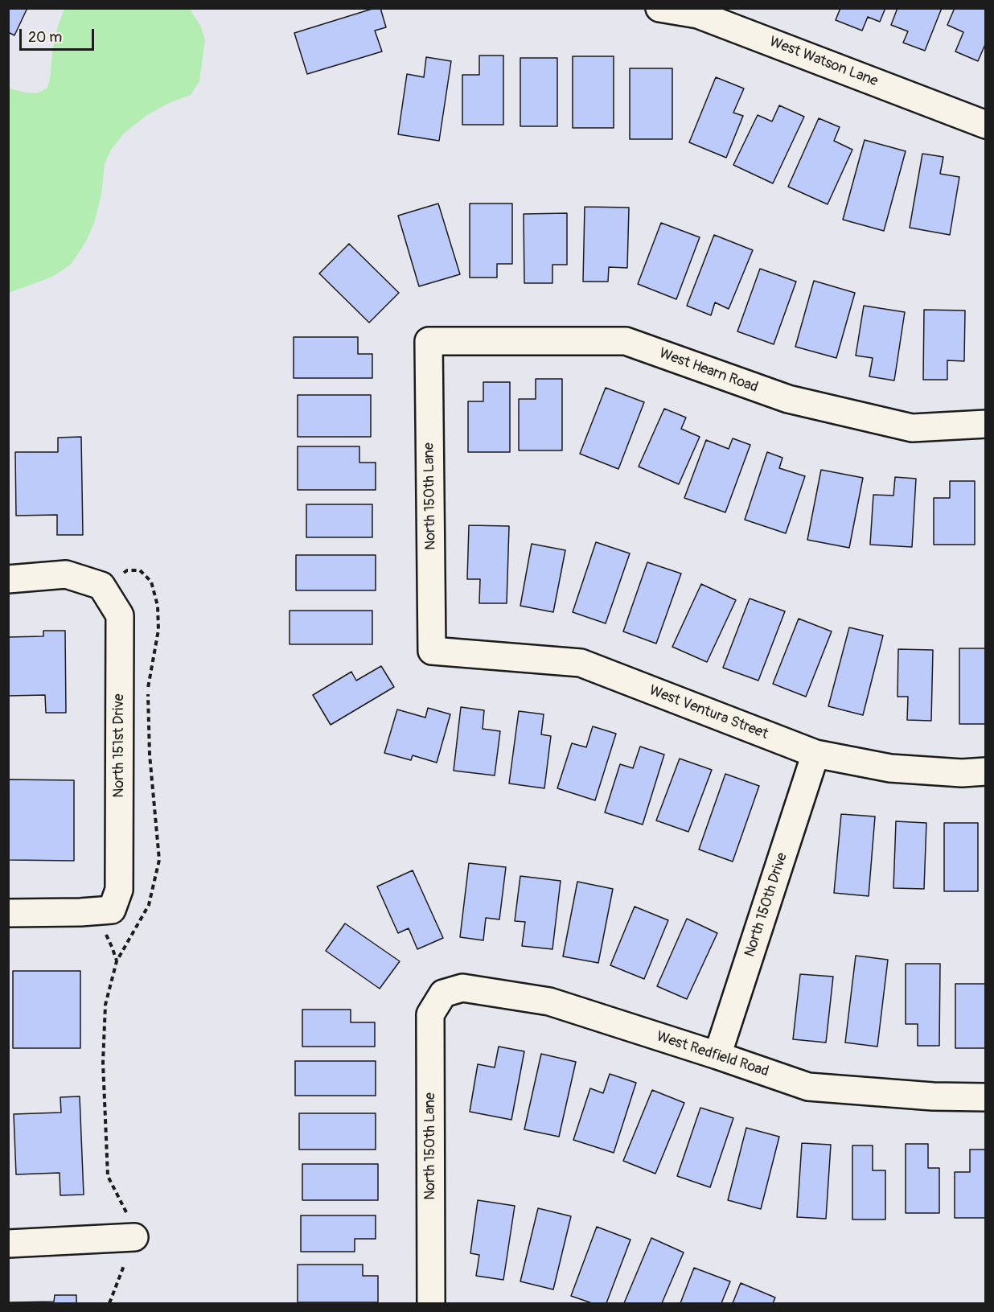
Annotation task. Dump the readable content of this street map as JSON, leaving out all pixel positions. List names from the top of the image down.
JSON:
{
  "streets": {
    "street": [
      "West Watson Lane",
      "West Hearn Road",
      "North 150th Lane",
      "West Ventura Street",
      "North 151st Drive",
      "North 150th Drive",
      "West Redfield Road"
    ]
  },
  "crossings": [
    ["West Hearn Road", "North 150th Lane"],
    ["North 150th Lane", "West Ventura Street"],
    ["North 150th Lane", "West Redfield Road"],
    ["West Ventura Street", "North 150th Drive"],
    ["North 150th Drive", "West Redfield Road"]
  ],
  "scale_bar": "20 m"
}
